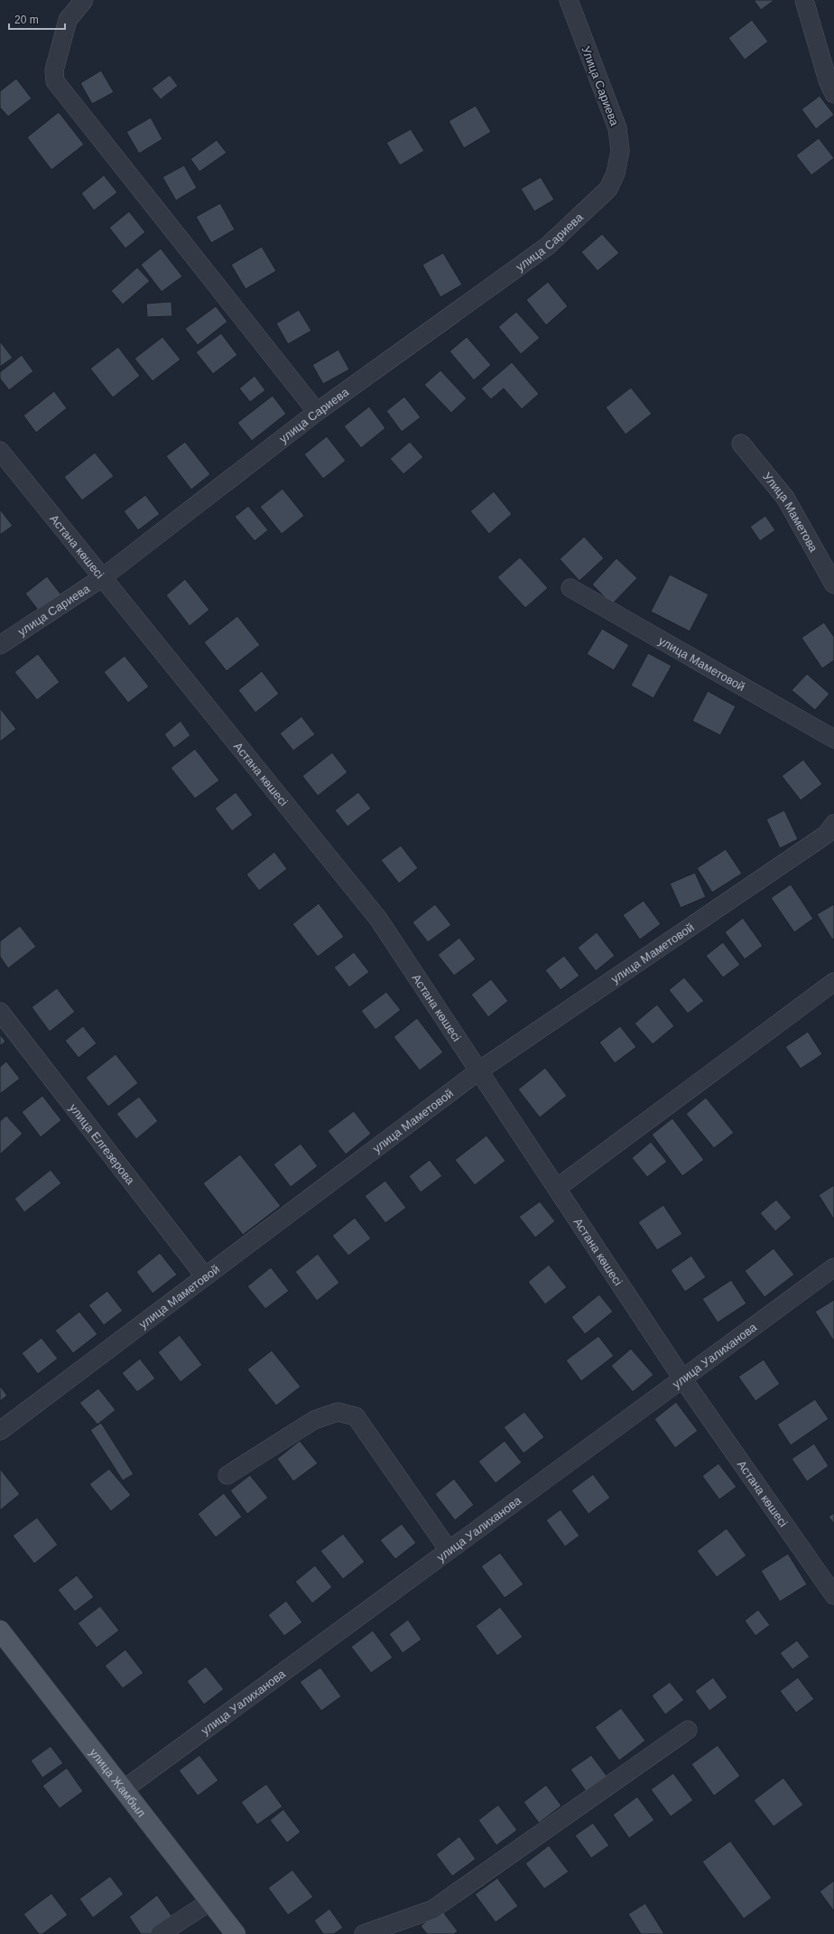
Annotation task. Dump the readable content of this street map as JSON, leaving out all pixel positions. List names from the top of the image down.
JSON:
{
  "streets": {
    "main road": ["улица Жамбыл"],
    "street": [
      "Улица Сариева",
      "улица Сариева",
      "Улица Маметова",
      "Астана көшесі",
      "улица Маметовой",
      "улица Елгезерова",
      "улица Уалиханова"
    ]
  },
  "crossings": [
    ["Улица Сариева", "улица Сариева"],
    ["улица Сариева", "Астана көшесі"],
    ["Астана көшесі", "улица Маметовой"],
    ["Астана көшесі", "улица Уалиханова"],
    ["улица Маметовой", "улица Елгезерова"],
    ["улица Уалиханова", "улица Жамбыл"]
  ],
  "scale_bar": "20 m"
}
